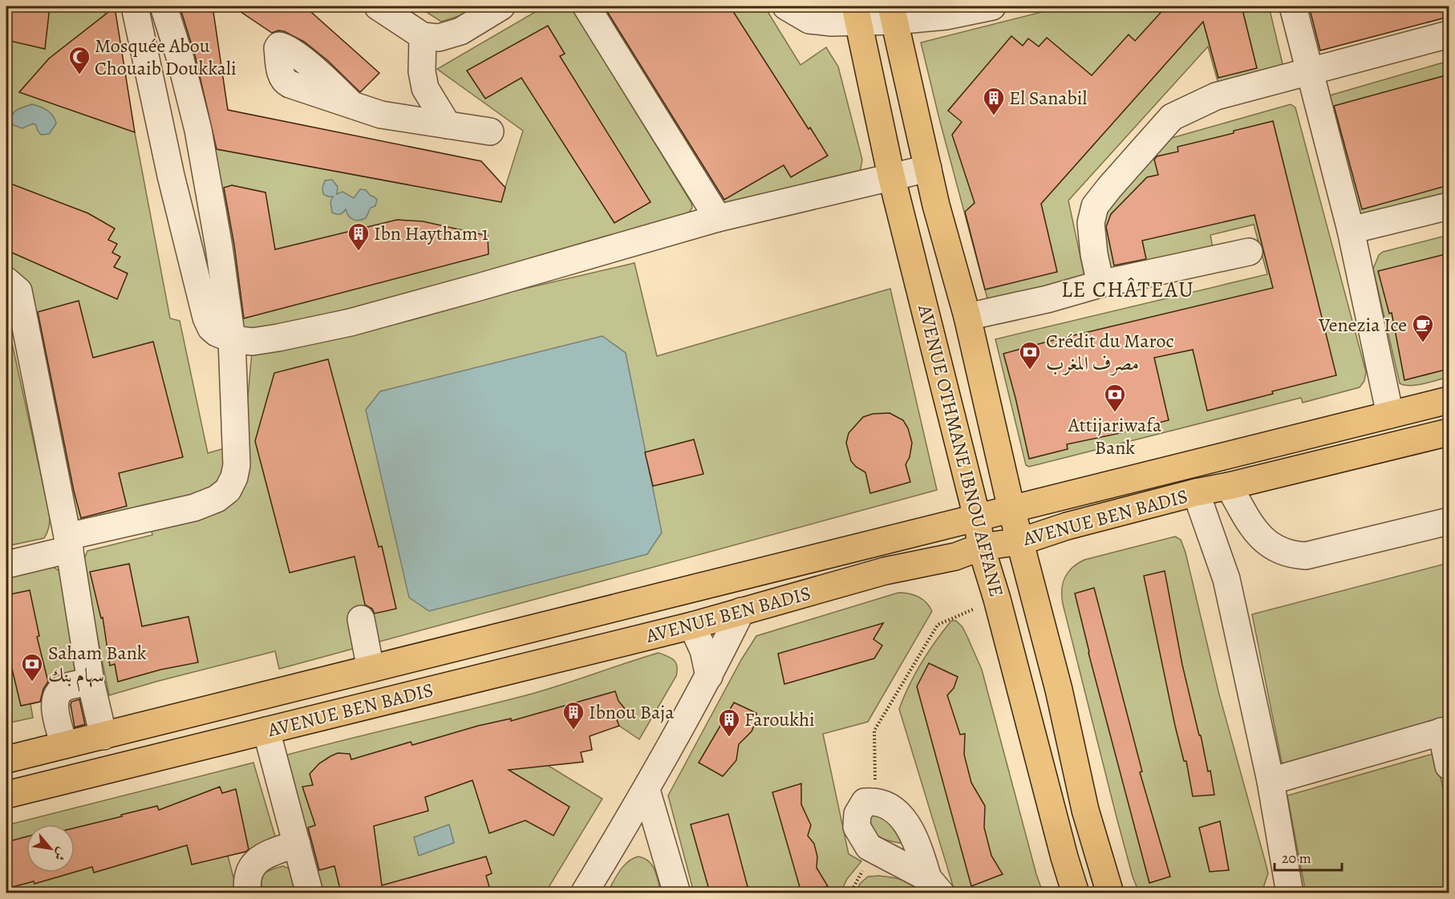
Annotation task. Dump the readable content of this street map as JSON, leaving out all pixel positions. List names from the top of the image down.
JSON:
{
  "streets": {
    "main road": ["AVENUE OTHMANE IBNOU AFFANE", "AVENUE BEN BADIS"]
  },
  "crossings": [
    ["AVENUE OTHMANE IBNOU AFFANE", "AVENUE BEN BADIS"]
  ],
  "districts": ["LE CHÂTEAU"],
  "places": {
    "mosque": ["Mosquée Abou Chouaib Doukkali"],
    "building": [
      "El Sanabil",
      "Ibn Haytham 1",
      "Ibnou Baja",
      "Faroukhi"
    ],
    "cafe": ["Venezia Ice"],
    "bank": ["Crédit du Maroc مصرف المغرب", "Attijariwafa Bank", "Saham Bank سهام بنك"]
  },
  "scale_bar": "20 m",
  "north": "bottom right"
}
